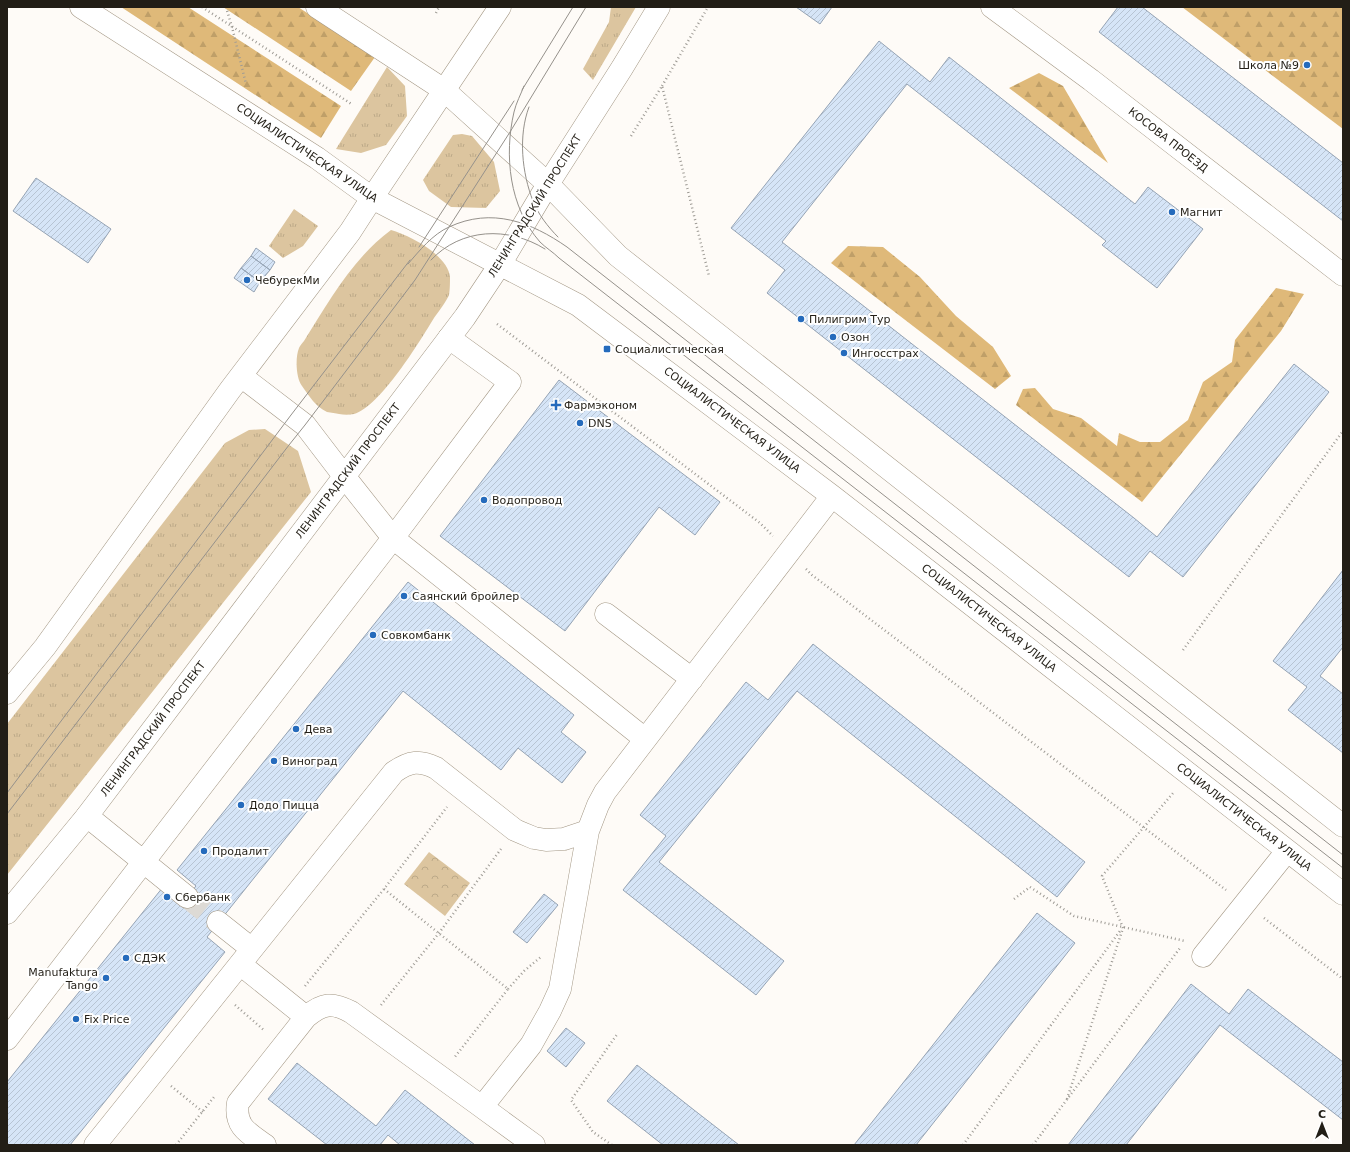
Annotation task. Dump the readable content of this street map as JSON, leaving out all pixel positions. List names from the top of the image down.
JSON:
{
  "streets": {
    "street": ["КОСОВА ПРОЕЗД", "СОЦИАЛИСТИЧЕСКАЯ УЛИЦА", "ЛЕНИНГРАДСКИЙ ПРОСПЕКТ"]
  },
  "crossings": [
    ["СОЦИАЛИСТИЧЕСКАЯ УЛИЦА", "ЛЕНИНГРАДСКИЙ ПРОСПЕКТ"]
  ],
  "places": {
    "other": [
      "Школа №9",
      "Магнит",
      "ЧебурекМи",
      "Пилигрим Тур",
      "Озон",
      "Ингосстрах",
      "DNS",
      "Водопровод",
      "Саянский бройлер",
      "Совкомбанк",
      "Дева",
      "Виноград",
      "Додо Пицца",
      "Продалит",
      "Сбербанк",
      "СДЭК",
      "Manufaktura Tango",
      "Fix Price"
    ],
    "transit": ["Социалистическая"],
    "health": ["Фармэконом"]
  },
  "north": "top"
}
